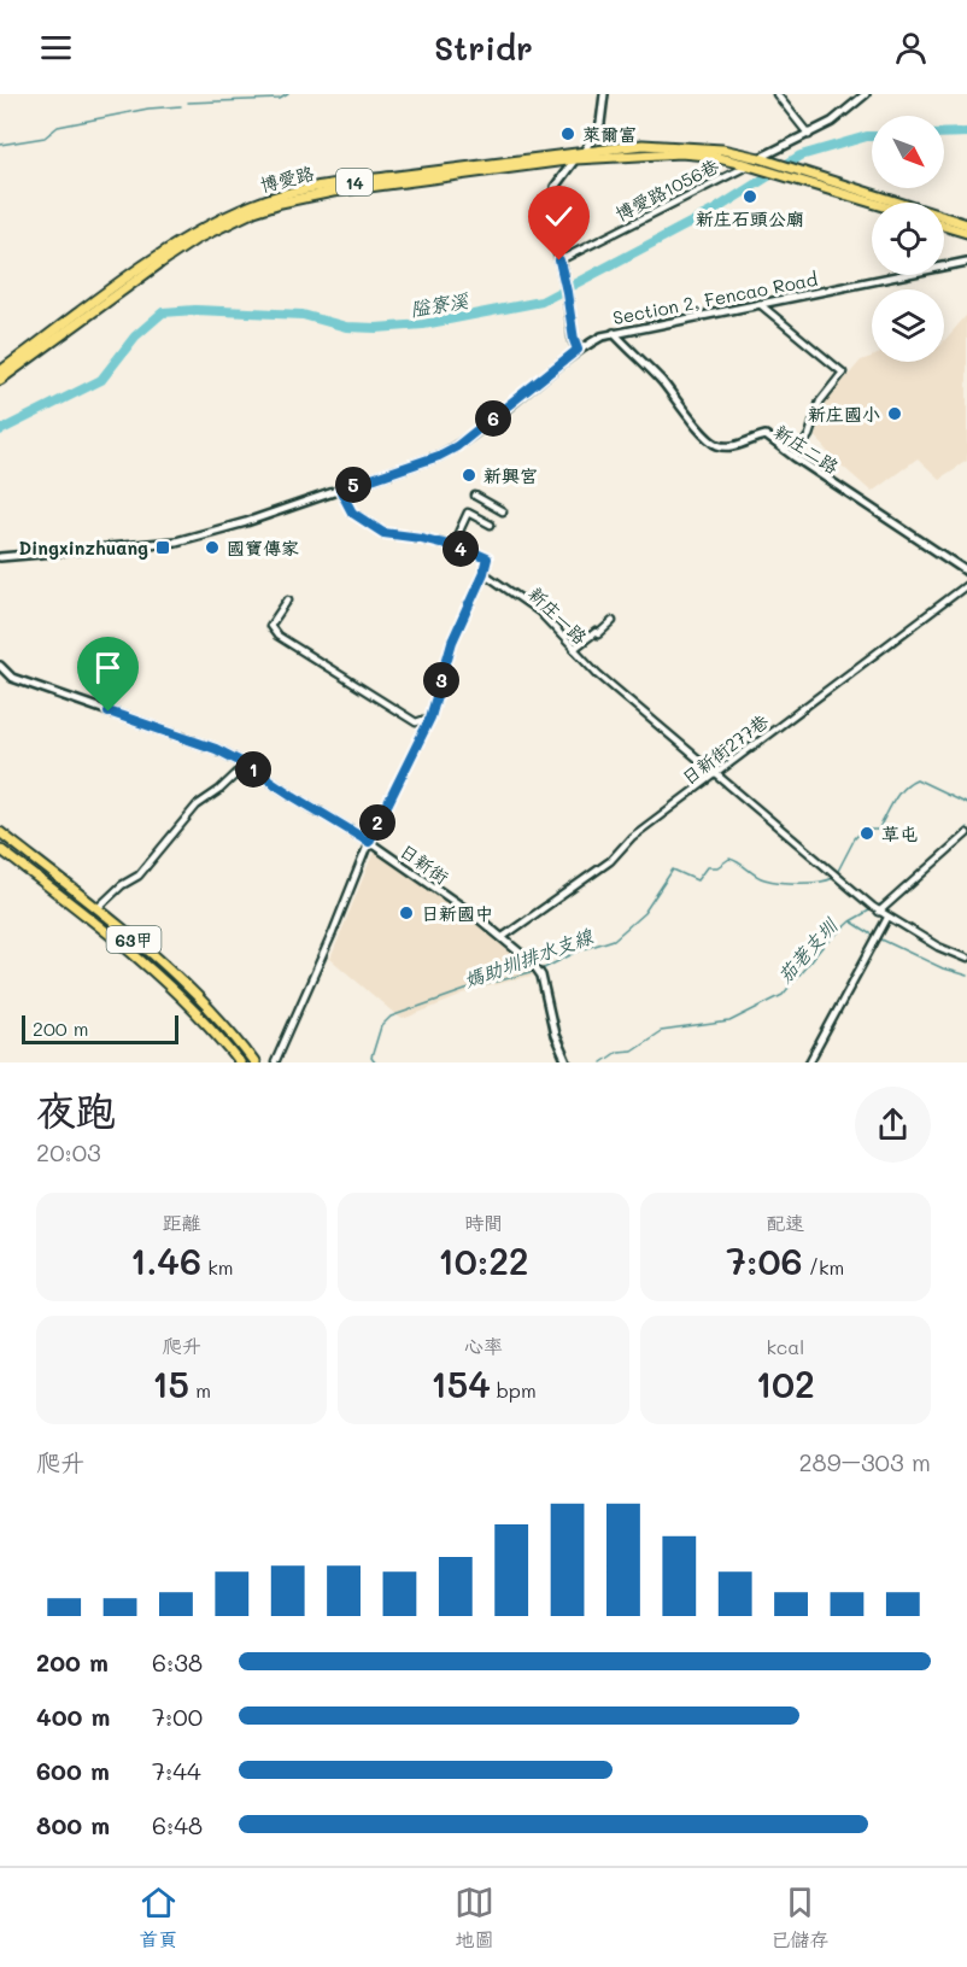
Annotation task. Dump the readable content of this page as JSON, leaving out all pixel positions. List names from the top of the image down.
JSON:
{
  "streets": {
    "main road": ["博愛路", "14", "63甲"],
    "street": [
      "博愛路1056巷",
      "Section 2, Fencao Road",
      "新庄二路",
      "新庄一路",
      "日新街277巷",
      "日新街"
    ]
  },
  "crossings": [
    ["博愛路", "14"],
    ["博愛路", "博愛路1056巷"],
    ["14", "博愛路1056巷"],
    ["Section 2, Fencao Road", "新庄二路"],
    ["Section 2, Fencao Road", "新庄一路"],
    ["新庄一路", "日新街277巷"],
    ["日新街277巷", "日新街"]
  ],
  "water": ["隘寮溪", "茄荖支圳", "媽助圳排水支線"],
  "places": {
    "other": [
      "萊爾富",
      "新庄石頭公廟",
      "新庄國小",
      "新興宮",
      "國寶傳家",
      "草屯",
      "日新國中"
    ],
    "transit": ["Dingxinzhuang"]
  },
  "scale_bar": "200 m",
  "north": "bottom right",
  "page": {
    "header": "Stridr",
    "pins": [
      "6",
      "5",
      "4",
      "3",
      "1",
      "2"
    ],
    "scale": "200 m",
    "heading": ["夜跑", "20:03"],
    "stats": [
      ["距離", "1.46 km"],
      ["時間", "10:22"],
      ["配速", "7:06 /km"],
      ["爬升", "15 m"],
      ["心率", "154 bpm"],
      ["kcal", "102"]
    ],
    "chart": ["爬升", "289–303 m"],
    "list": [
      {
        "name": "200 m",
        "note": "6:38"
      },
      {
        "name": "400 m",
        "note": "7:00"
      },
      {
        "name": "600 m",
        "note": "7:44"
      },
      {
        "name": "800 m",
        "note": "6:48"
      }
    ],
    "tabs": ["首頁", "地圖", "已儲存"]
  }
}
